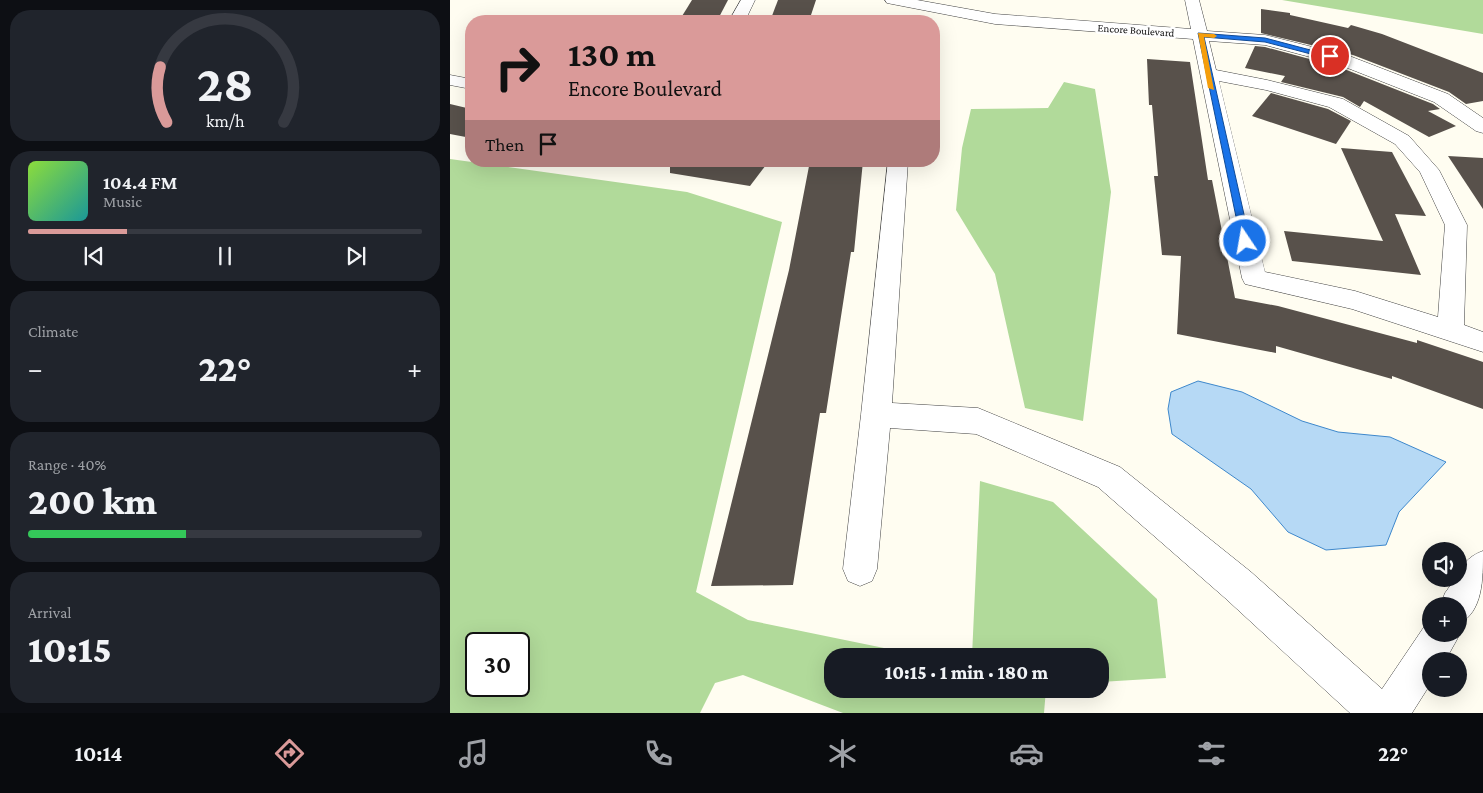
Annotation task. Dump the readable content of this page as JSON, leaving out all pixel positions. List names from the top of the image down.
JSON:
{
  "streets": {
    "street": ["Encore Boulevard"]
  },
  "page": {
    "turn": ["130 m", "Encore Boulevard"],
    "then": "Then",
    "song": ["104.4 FM", "Music"],
    "tile": [
      "Climate",
      ["Range · 40%", "200 km"],
      ["Arrival", "10:15"]
    ],
    "heat": ["−", "22°", "+"],
    "map_buttons": ["+", "−"],
    "limit": "30",
    "trip": "10:15 · 1 min · 180 m",
    "tabs": ["10:14", "22°"],
    "gauge": ["28", "km/h"]
  }
}
